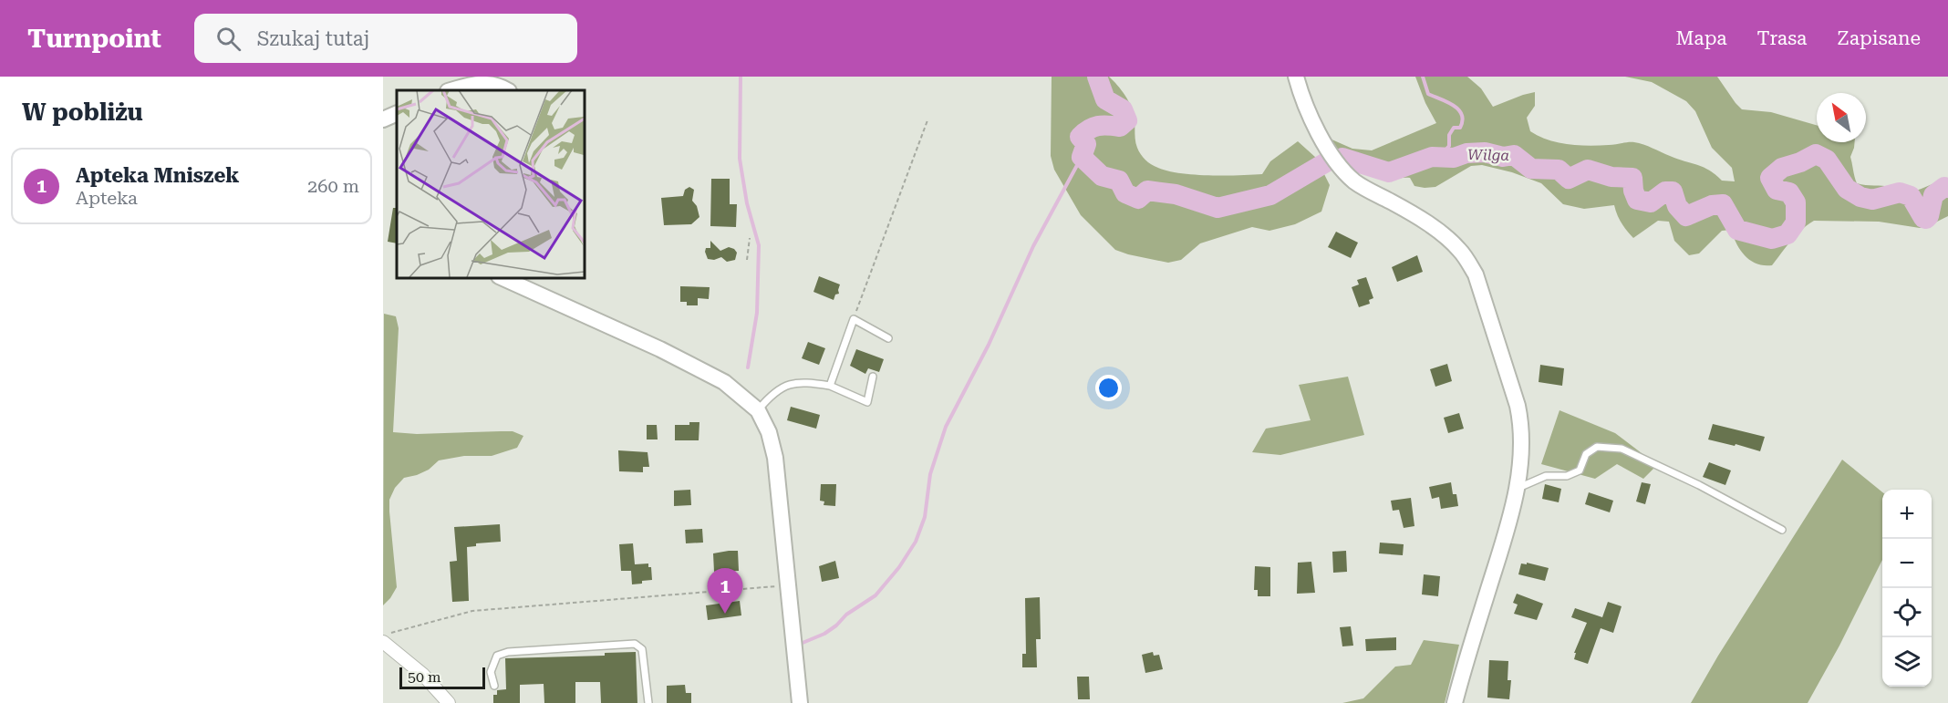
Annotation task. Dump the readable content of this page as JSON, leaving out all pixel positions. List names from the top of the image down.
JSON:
{
  "water": ["Wilga"],
  "scale_bar": "50 m",
  "north": "top left",
  "page": {
    "header": "Turnpoint",
    "search": "Szukaj tutaj",
    "nav": ["Mapa", "Trasa", "Zapisane"],
    "heading": "W pobliżu",
    "list": [
      {
        "mark": "1",
        "name": "Apteka Mniszek",
        "note": "Apteka",
        "value": "260 m"
      }
    ],
    "map_buttons": ["+", "−"],
    "pins": "1",
    "scale": "50 m"
  }
}
